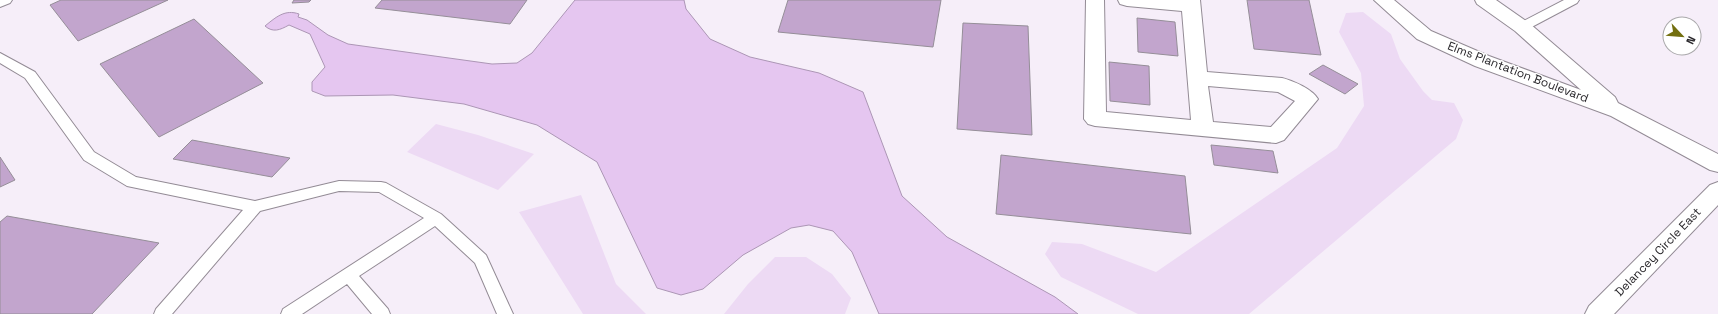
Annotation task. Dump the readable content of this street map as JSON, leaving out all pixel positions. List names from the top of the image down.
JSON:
{
  "streets": {
    "street": ["Elms Plantation Boulevard", "Delancey Circle East"]
  },
  "north": "bottom right"
}
